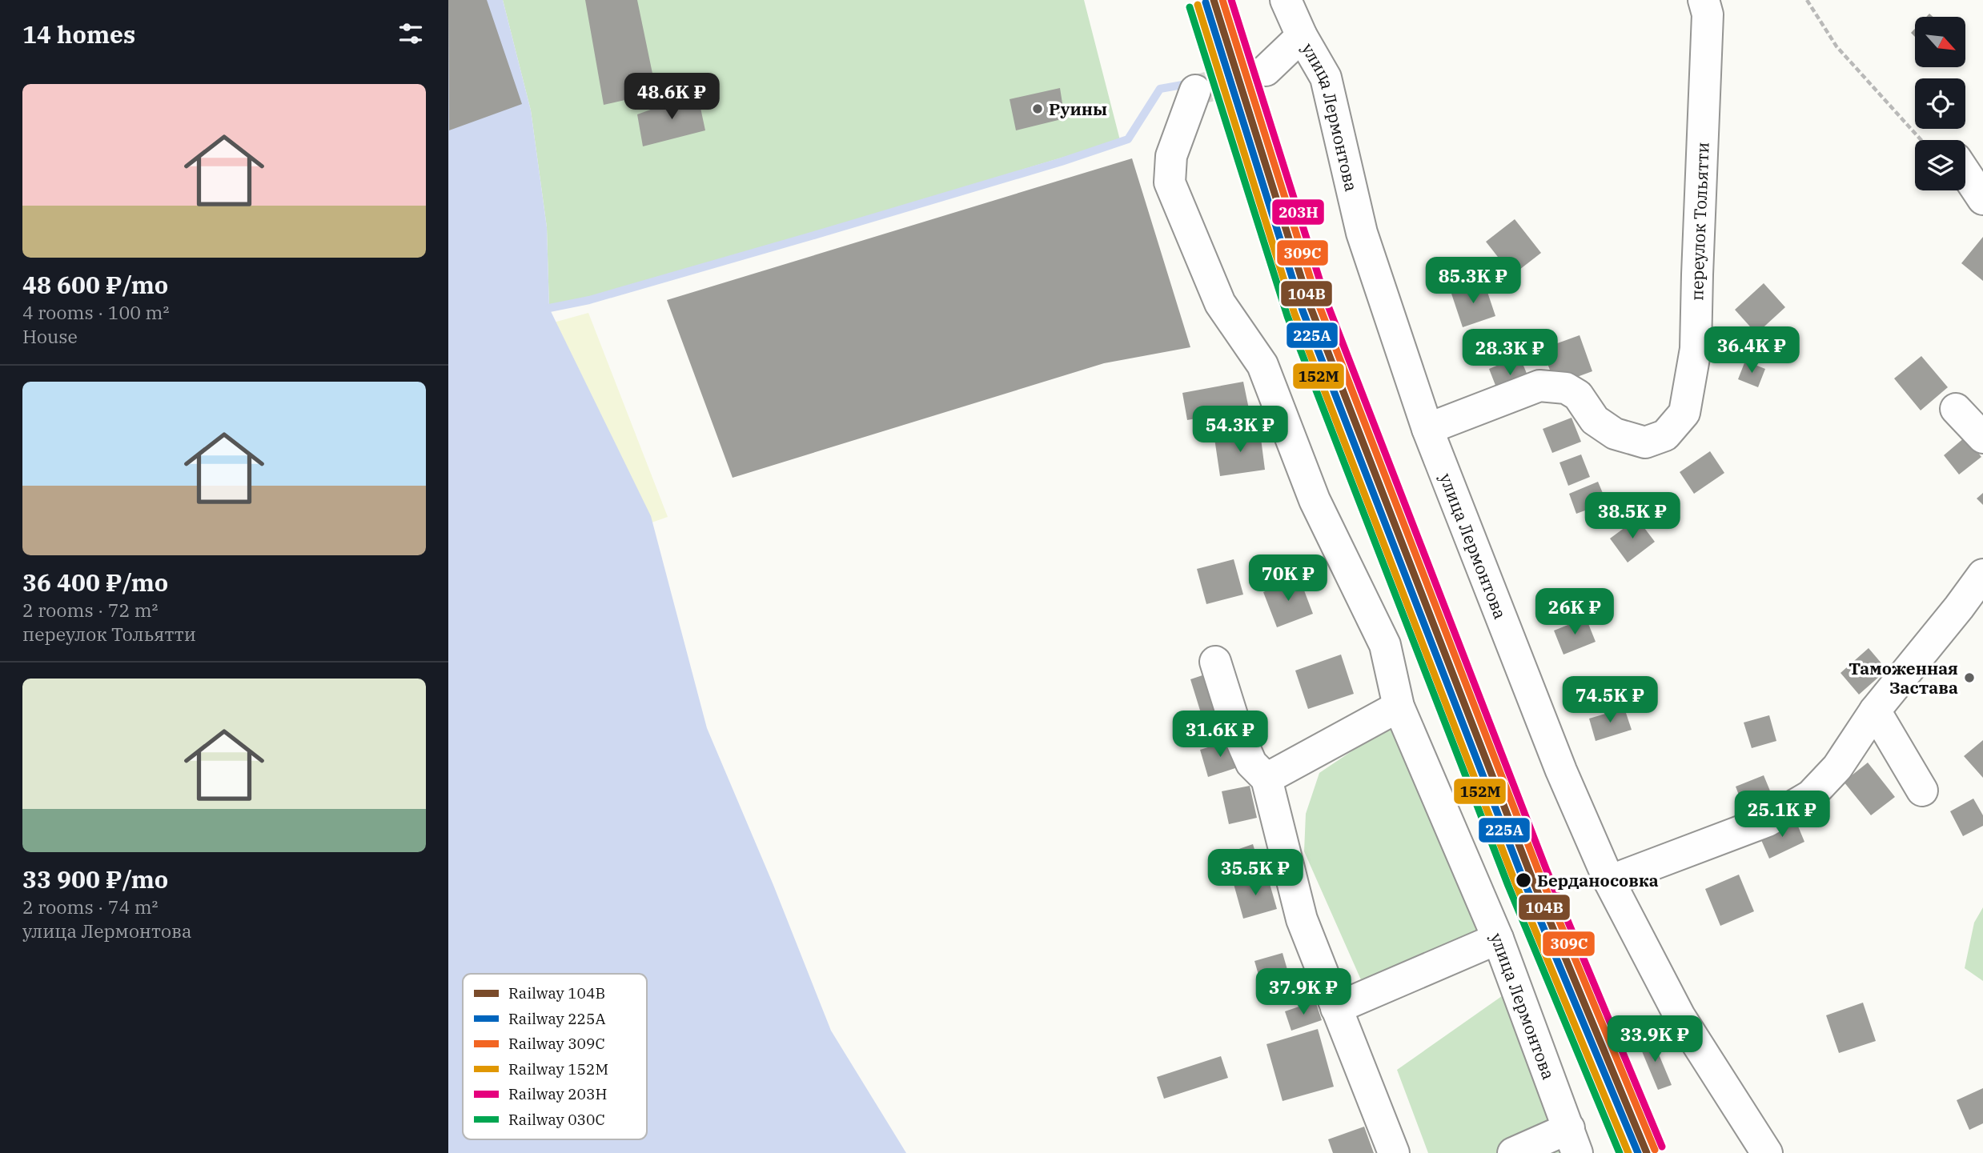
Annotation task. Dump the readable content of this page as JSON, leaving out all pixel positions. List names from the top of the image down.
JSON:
{
  "streets": {
    "street": ["улица Лермонтова", "переулок Тольятти"]
  },
  "crossings": [
    ["улица Лермонтова", "переулок Тольятти"]
  ],
  "places": ["Руины", "Таможенная Застава", "Берданосовка"],
  "lines": [
    "rail line 104В",
    "rail line 309С",
    "rail line 203Н",
    "rail line 225А",
    "rail line 152М",
    "rail line 030C"
  ],
  "legend": [
    "Railway 104В",
    "Railway 225А",
    "Railway 309С",
    "Railway 152М",
    "Railway 203Н",
    "Railway 030C"
  ],
  "north": "bottom right",
  "page": {
    "heading": "14 homes",
    "list": [
      {
        "name": "48 600 ₽/mo",
        "note": "4 rooms · 100 m² · House"
      },
      {
        "name": "36 400 ₽/mo",
        "note": "2 rooms · 72 m² · переулок Тольятти"
      },
      {
        "name": "33 900 ₽/mo",
        "note": "2 rooms · 74 m² · улица Лермонтова"
      }
    ],
    "price": [
      "48.6K ₽",
      "85.3K ₽",
      "36.4K ₽",
      "28.3K ₽",
      "54.3K ₽",
      "38.5K ₽",
      "70K ₽",
      "26K ₽",
      "74.5K ₽",
      "31.6K ₽",
      "25.1K ₽",
      "35.5K ₽",
      "37.9K ₽",
      "33.9K ₽"
    ]
  }
}
